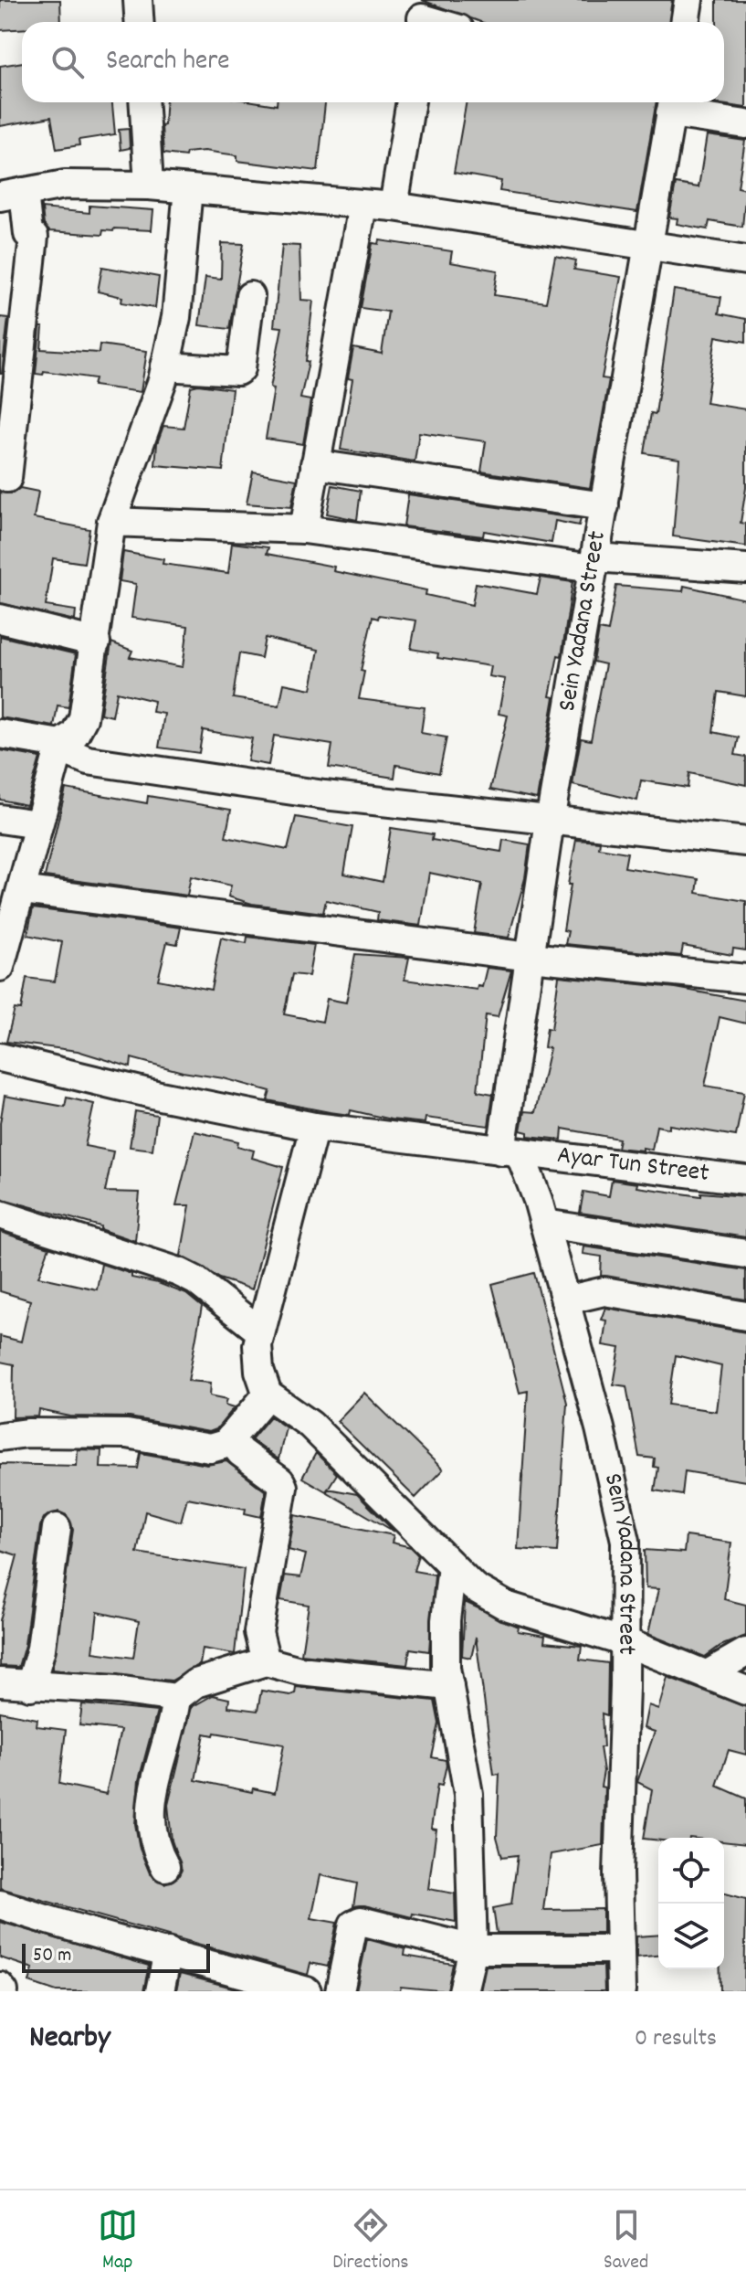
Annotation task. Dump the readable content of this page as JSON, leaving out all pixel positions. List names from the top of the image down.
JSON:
{
  "streets": {
    "street": ["Sein Yadana Street", "Ayar Tun Street"]
  },
  "crossings": [
    ["Sein Yadana Street", "Ayar Tun Street"]
  ],
  "scale_bar": "50 m",
  "page": {
    "search": "Search here",
    "scale": "50 m",
    "heading": ["Nearby", "0 results"],
    "nav": ["Map", "Directions", "Saved"]
  }
}
